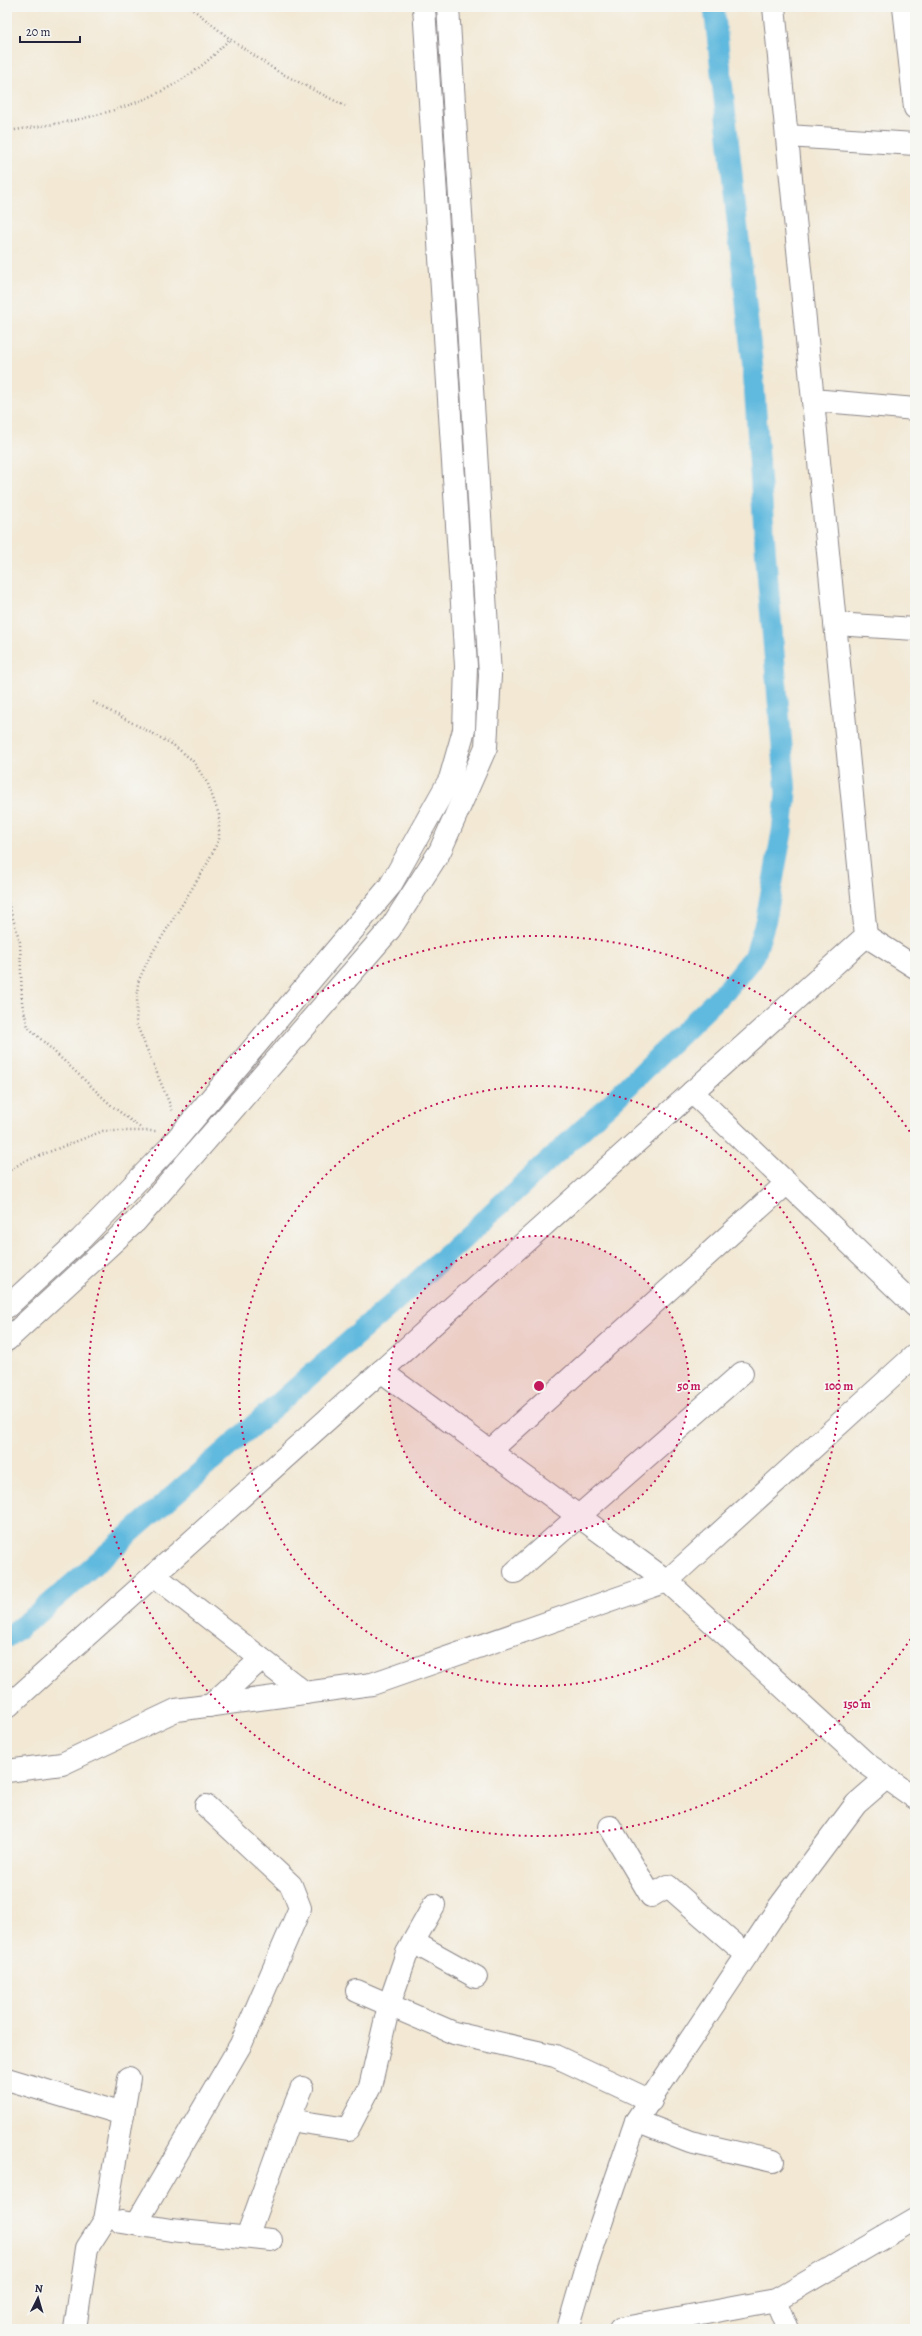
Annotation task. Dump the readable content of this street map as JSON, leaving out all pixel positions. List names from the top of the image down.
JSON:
{
  "scale_bar": "20 m",
  "north": "top",
  "rings": ["50 m", "100 m", "150 m"]
}
